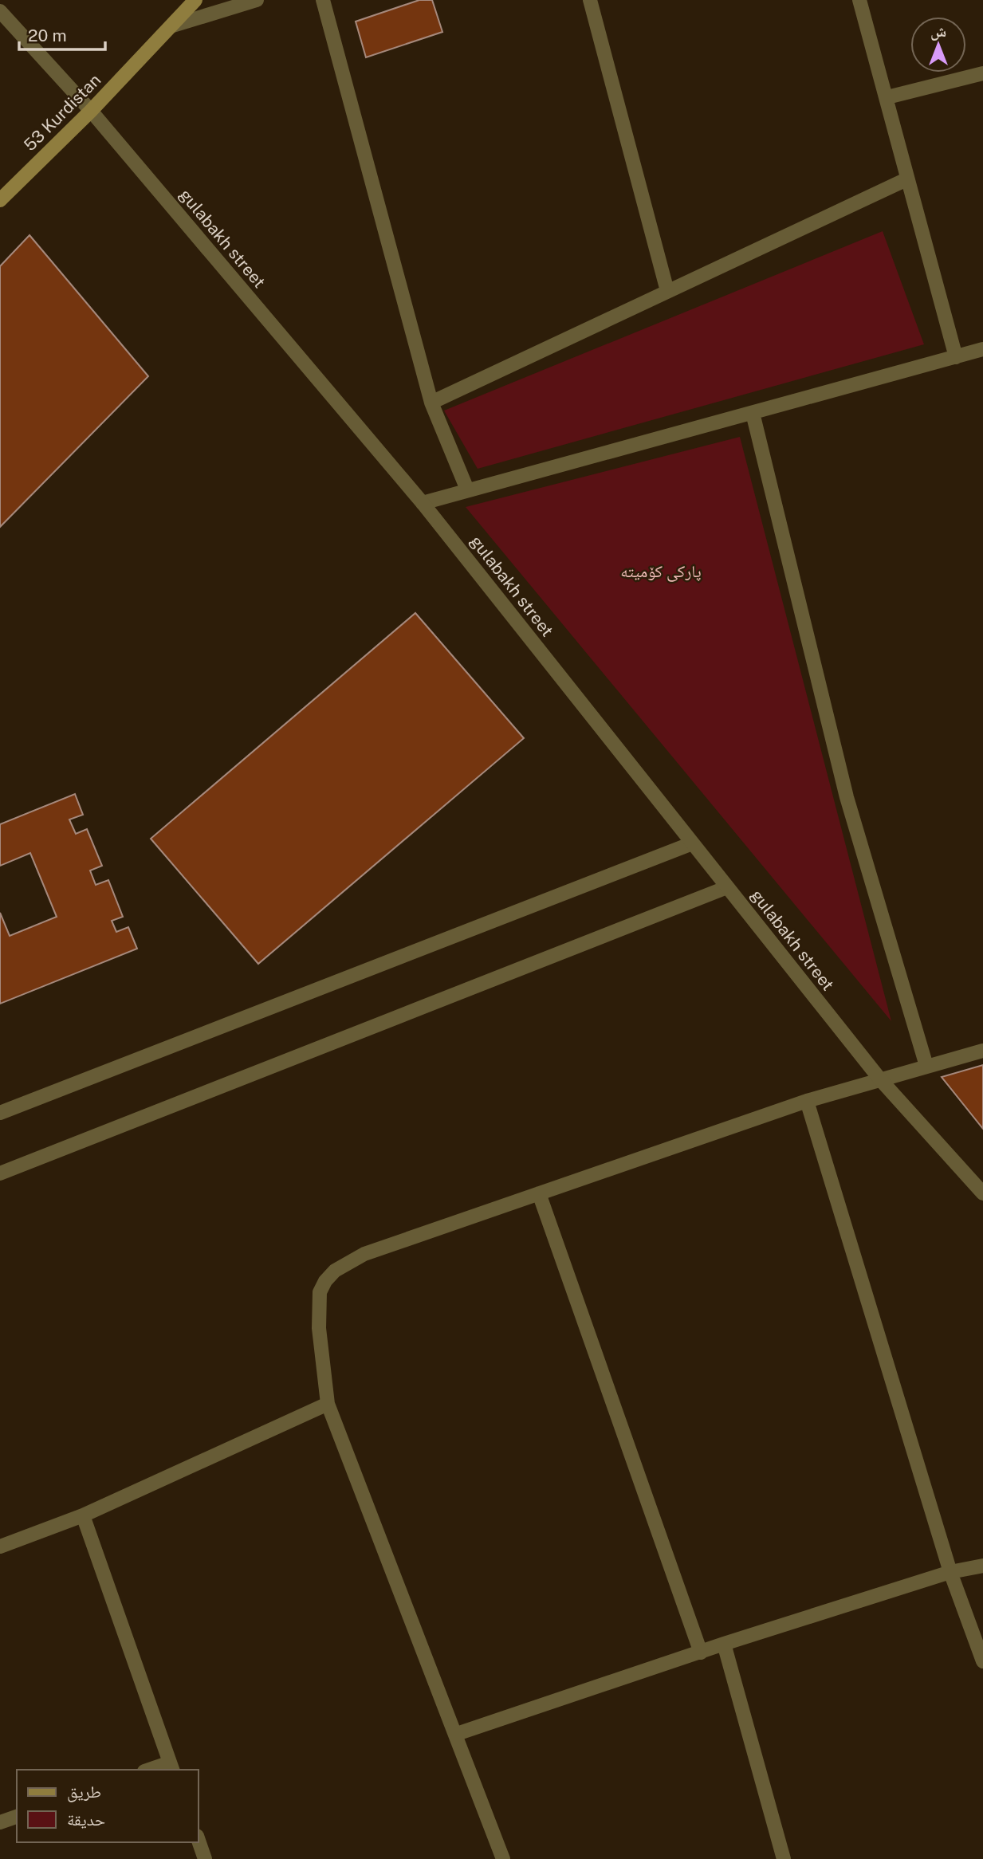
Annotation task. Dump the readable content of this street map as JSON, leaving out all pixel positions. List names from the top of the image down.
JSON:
{
  "streets": {
    "main road": ["53 Kurdistan"],
    "street": ["gulabakh street"]
  },
  "crossings": [
    ["53 Kurdistan", "gulabakh street"]
  ],
  "parks": ["پارکی کۆمیتە"],
  "legend": ["طريق", "حديقة"],
  "scale_bar": "20 m",
  "north": "top"
}
